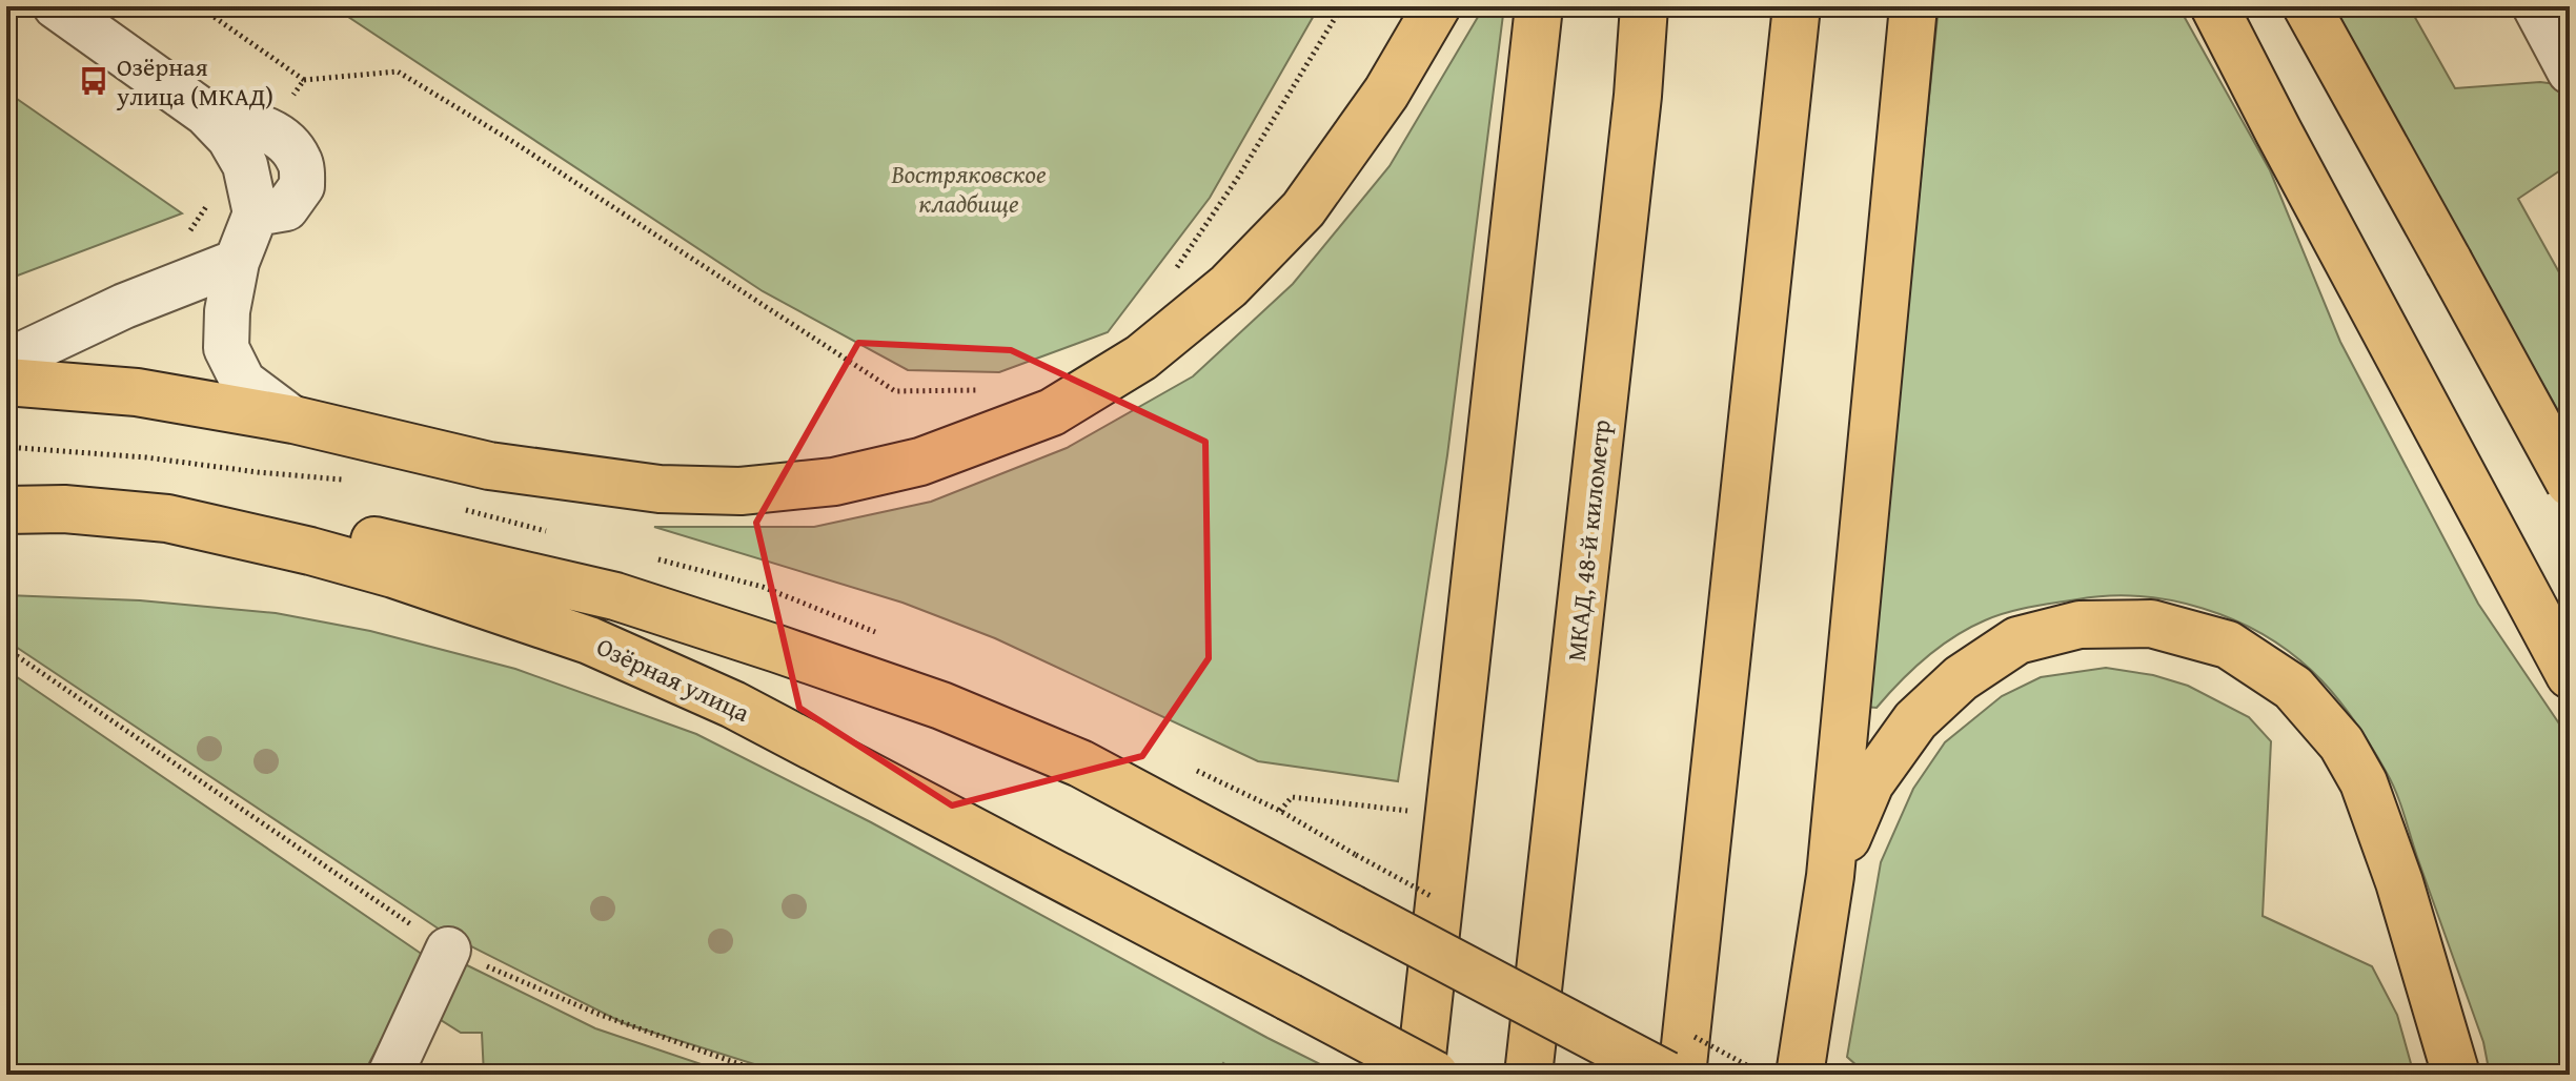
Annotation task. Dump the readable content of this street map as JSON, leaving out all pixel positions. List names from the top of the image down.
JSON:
{
  "streets": {
    "main road": ["МКАД, 48-й километр", "Озёрная улица"]
  },
  "parks": ["Востряковское кладбище"],
  "places": {
    "bus stop": ["Озёрная улица (МКАД)"]
  }
}
